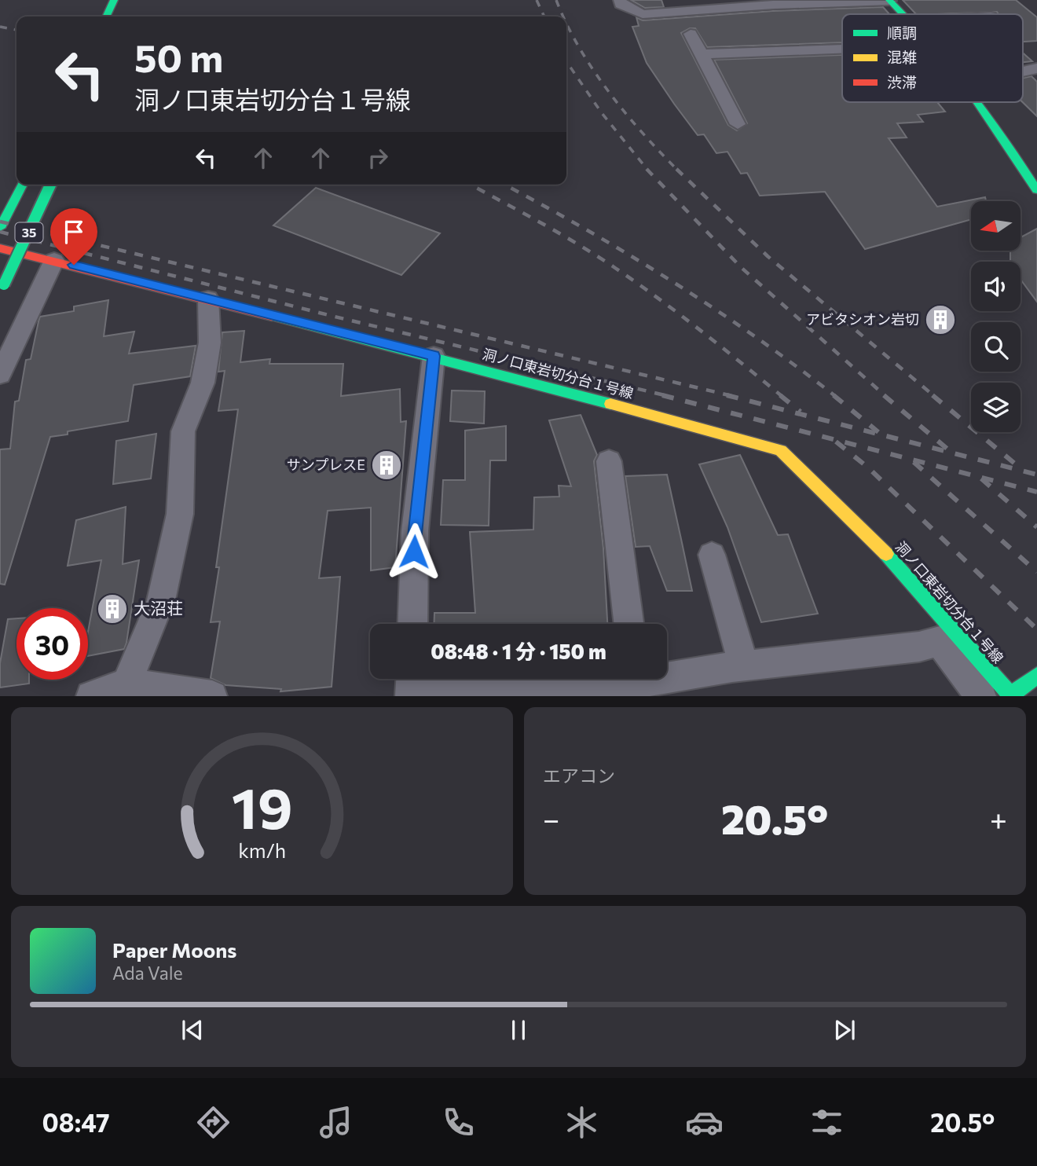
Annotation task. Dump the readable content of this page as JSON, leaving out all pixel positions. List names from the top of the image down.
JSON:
{
  "streets": {
    "street": ["35", "洞ノ口東岩切分台１号線"]
  },
  "places": {
    "building": ["アビタシオン岩切", "サンプレスE", "大沼荘"]
  },
  "legend": ["順調", "混雑", "渋滞"],
  "north": "left",
  "page": {
    "turn": ["50 m", "洞ノ口東岩切分台１号線"],
    "limit": "30",
    "trip": "08:48 · 1 分 · 150 m",
    "tile": "エアコン",
    "heat": ["−", "20.5°", "+"],
    "song": ["Paper Moons", "Ada Vale"],
    "tabs": ["08:47", "20.5°"],
    "gauge": ["19", "km/h"]
  }
}
